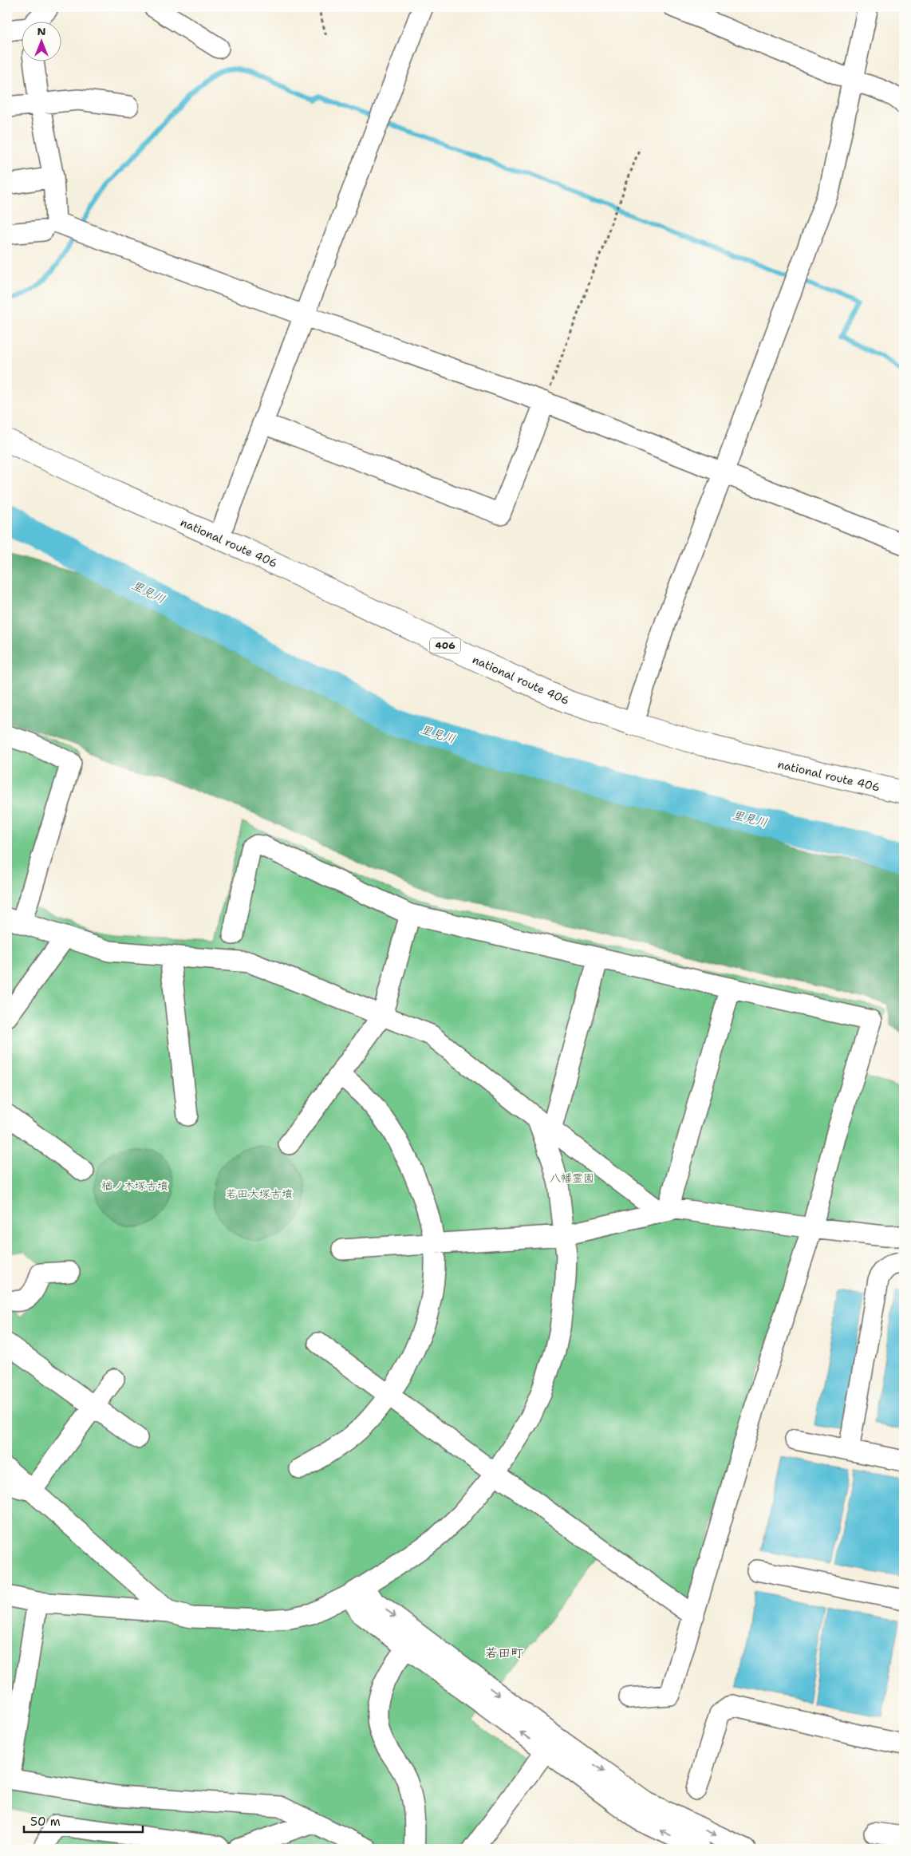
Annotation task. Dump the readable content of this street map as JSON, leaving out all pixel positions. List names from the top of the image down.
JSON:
{
  "streets": {
    "highway": ["national route 406", "406"]
  },
  "districts": ["若田町"],
  "water": ["里見川"],
  "parks": ["八幡霊園", "楢ノ木塚古墳", "若田大塚古墳"],
  "scale_bar": "50 m",
  "north": "top"
}
